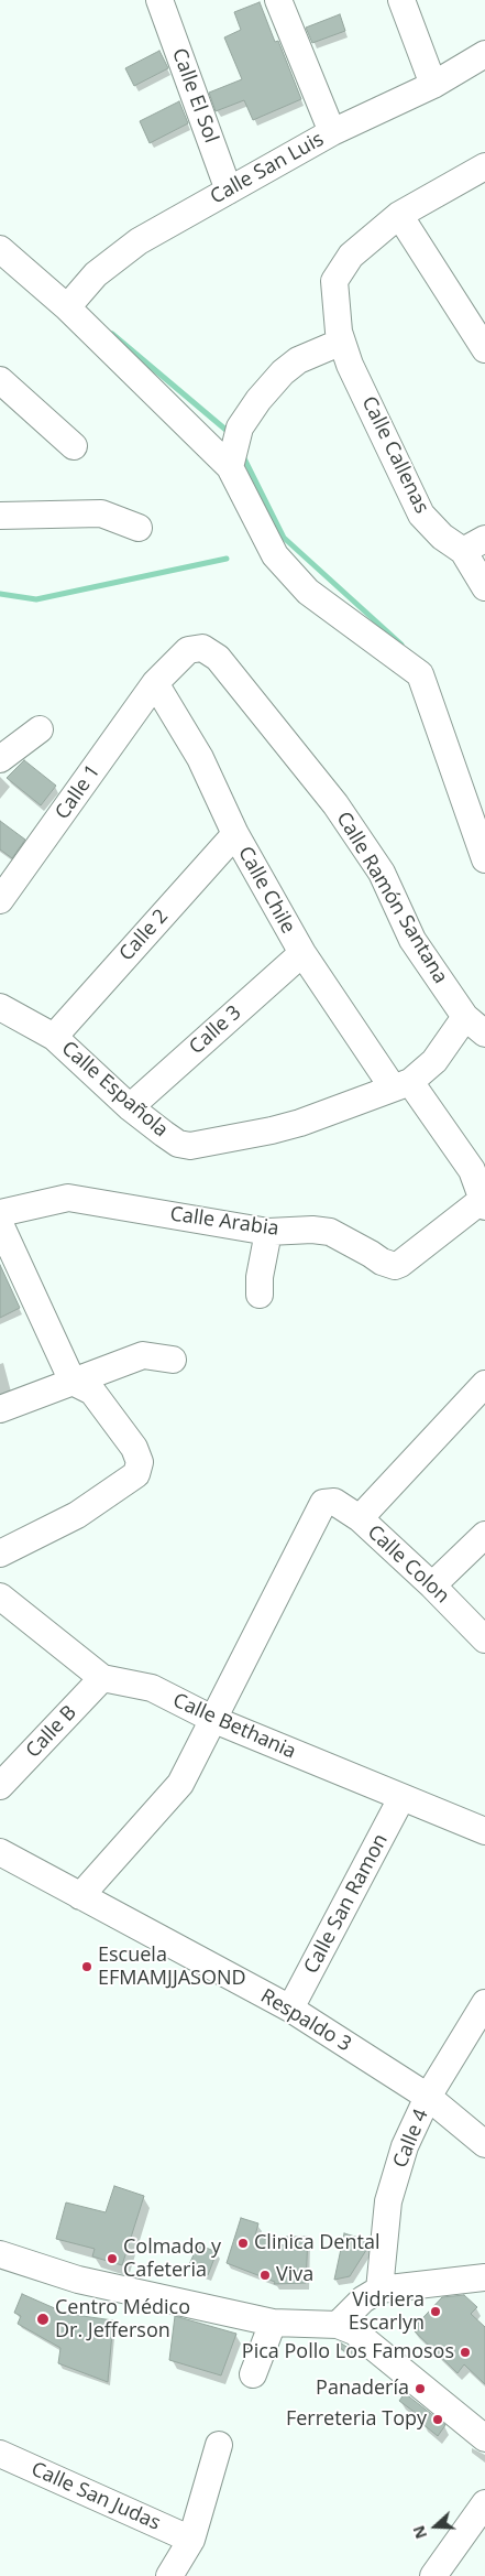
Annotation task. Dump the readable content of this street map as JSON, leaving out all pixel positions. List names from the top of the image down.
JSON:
{
  "streets": {
    "street": [
      "Calle El Sol",
      "Calle San Luis",
      "Calle Callenas",
      "Calle 1",
      "Calle Chile",
      "Calle Ramón Santana",
      "Calle 2",
      "Calle 3",
      "Calle Española",
      "Calle Arabia",
      "Calle Colon",
      "Calle Bethania",
      "Calle B",
      "Calle San Ramon",
      "Respaldo 3",
      "Calle 4",
      "Calle San Judas"
    ]
  },
  "crossings": [
    ["Calle El Sol", "Calle San Luis"],
    ["Calle 1", "Calle Chile"],
    ["Calle 1", "Calle Ramón Santana"],
    ["Calle Chile", "Calle 2"],
    ["Calle Chile", "Calle 3"],
    ["Calle Chile", "Calle Española"],
    ["Calle Chile", "Calle Arabia"],
    ["Calle 2", "Calle Española"],
    ["Calle 3", "Calle Española"],
    ["Calle Colon", "Calle Bethania"],
    ["Calle Bethania", "Calle B"],
    ["Calle Bethania", "Calle San Ramon"],
    ["Calle San Ramon", "Respaldo 3"],
    ["Respaldo 3", "Calle 4"]
  ],
  "places": [
    "Escuela EFMAMJJASOND",
    "Clinica Dental",
    "Colmado y Cafeteria",
    "Viva",
    "Vidriera Escarlyn",
    "Centro Médico Dr. Jefferson",
    "Pica Pollo Los Famosos",
    "Panadería",
    "Ferreteria Topy"
  ],
  "north": "left"
}
